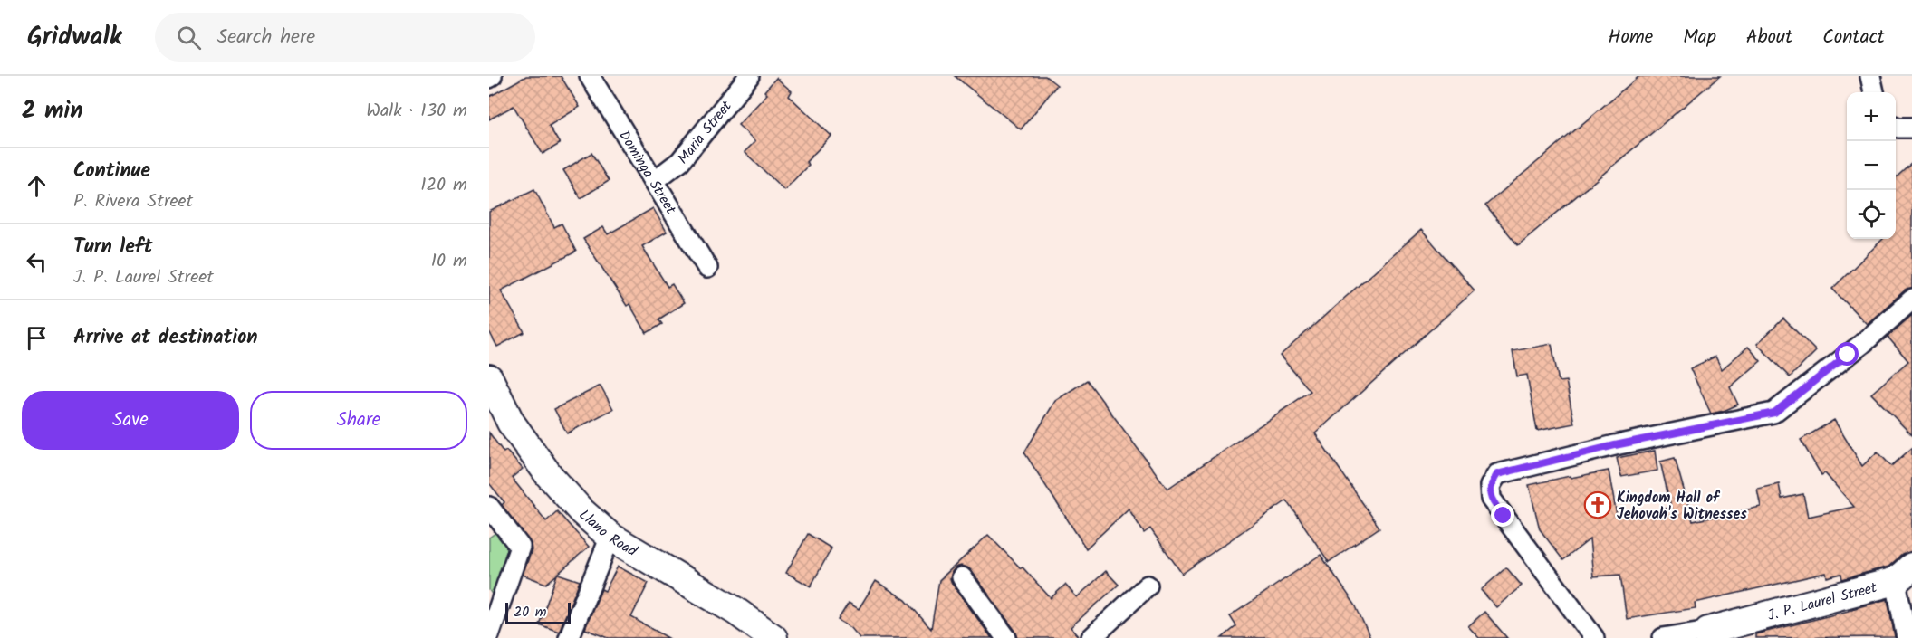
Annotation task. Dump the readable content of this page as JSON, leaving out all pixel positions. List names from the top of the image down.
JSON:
{
  "streets": {
    "main road": ["Llano Road", "J. P. Laurel Street"],
    "street": ["Maria Street", "Dominga Street"]
  },
  "crossings": [
    ["Maria Street", "Dominga Street"]
  ],
  "places": {
    "church": ["Kingdom Hall of Jehovah's Witnesses"]
  },
  "scale_bar": "20 m",
  "page": {
    "header": "Gridwalk",
    "search": "Search here",
    "nav": [
      "Home",
      "Map",
      "About",
      "Contact"
    ],
    "heading": ["2 min", "Walk · 130 m"],
    "map_buttons": ["+", "−"],
    "list": [
      ["Continue", "P. Rivera Street", "120 m"],
      ["Turn left", "J. P. Laurel Street", "10 m"],
      "Arrive at destination"
    ],
    "buttons": ["Save", "Share"],
    "scale": "20 m"
  }
}
